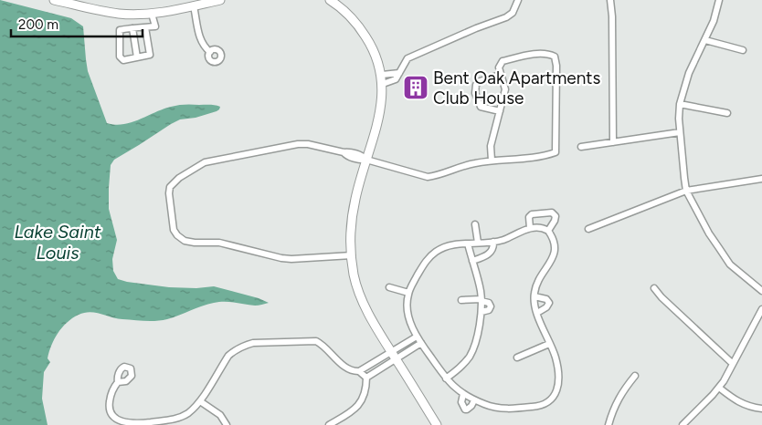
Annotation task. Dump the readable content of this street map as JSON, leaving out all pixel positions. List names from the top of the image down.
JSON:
{
  "water": ["Lake Saint Louis"],
  "places": {
    "building": ["Bent Oak Apartments Club House"]
  },
  "scale_bar": "200 m"
}
